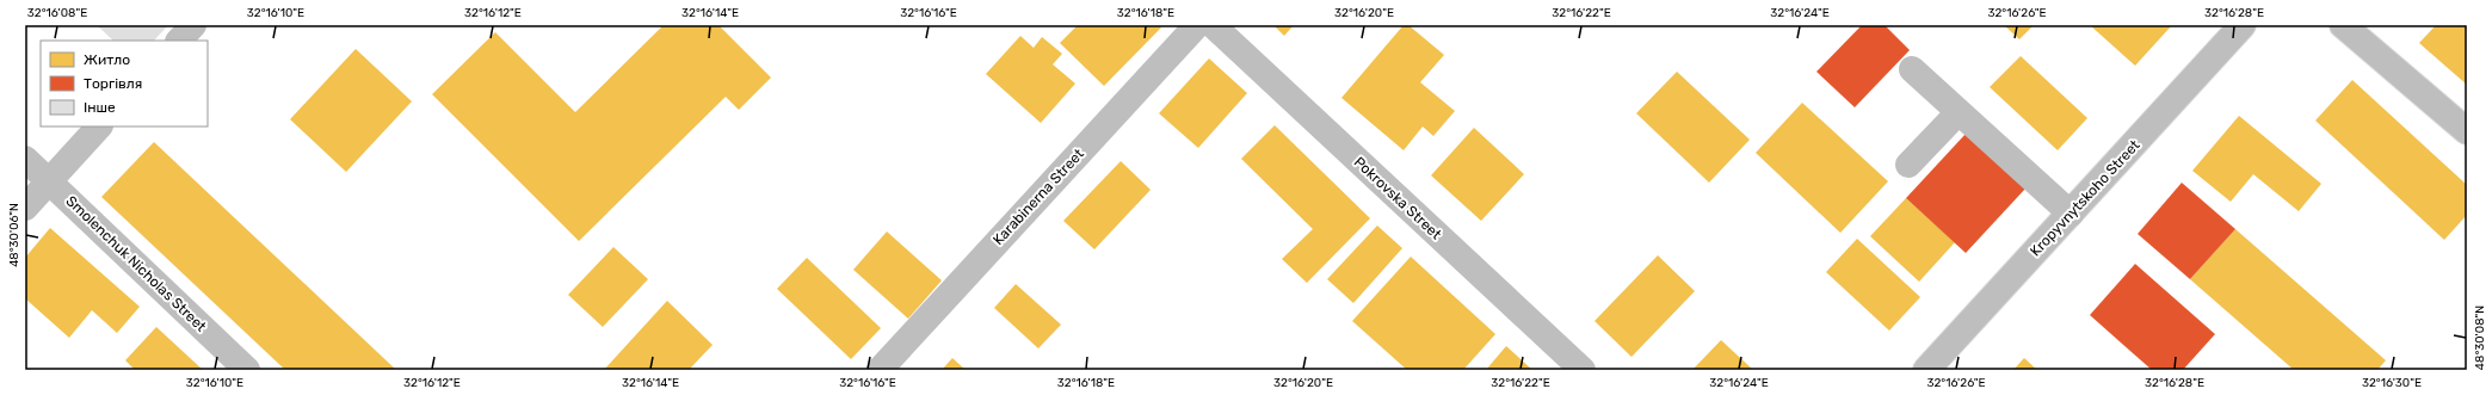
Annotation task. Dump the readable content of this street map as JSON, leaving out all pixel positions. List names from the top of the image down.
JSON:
{
  "streets": {
    "street": [
      "Karabinerna Street",
      "Pokrovska Street",
      "Kropyvnytskoho Street",
      "Smolenchuk Nicholas Street"
    ]
  },
  "legend": ["Житло", "Торгівля", "Інше"],
  "coordinates": [
    "32°16'08\"E",
    "32°16'10\"E",
    "32°16'12\"E",
    "32°16'14\"E",
    "32°16'16\"E",
    "32°16'18\"E",
    "32°16'20\"E",
    "32°16'22\"E",
    "32°16'24\"E",
    "32°16'26\"E",
    "32°16'28\"E",
    "48°30'06\"N",
    "48°30'08\"N",
    "32°16'30\"E"
  ]
}
